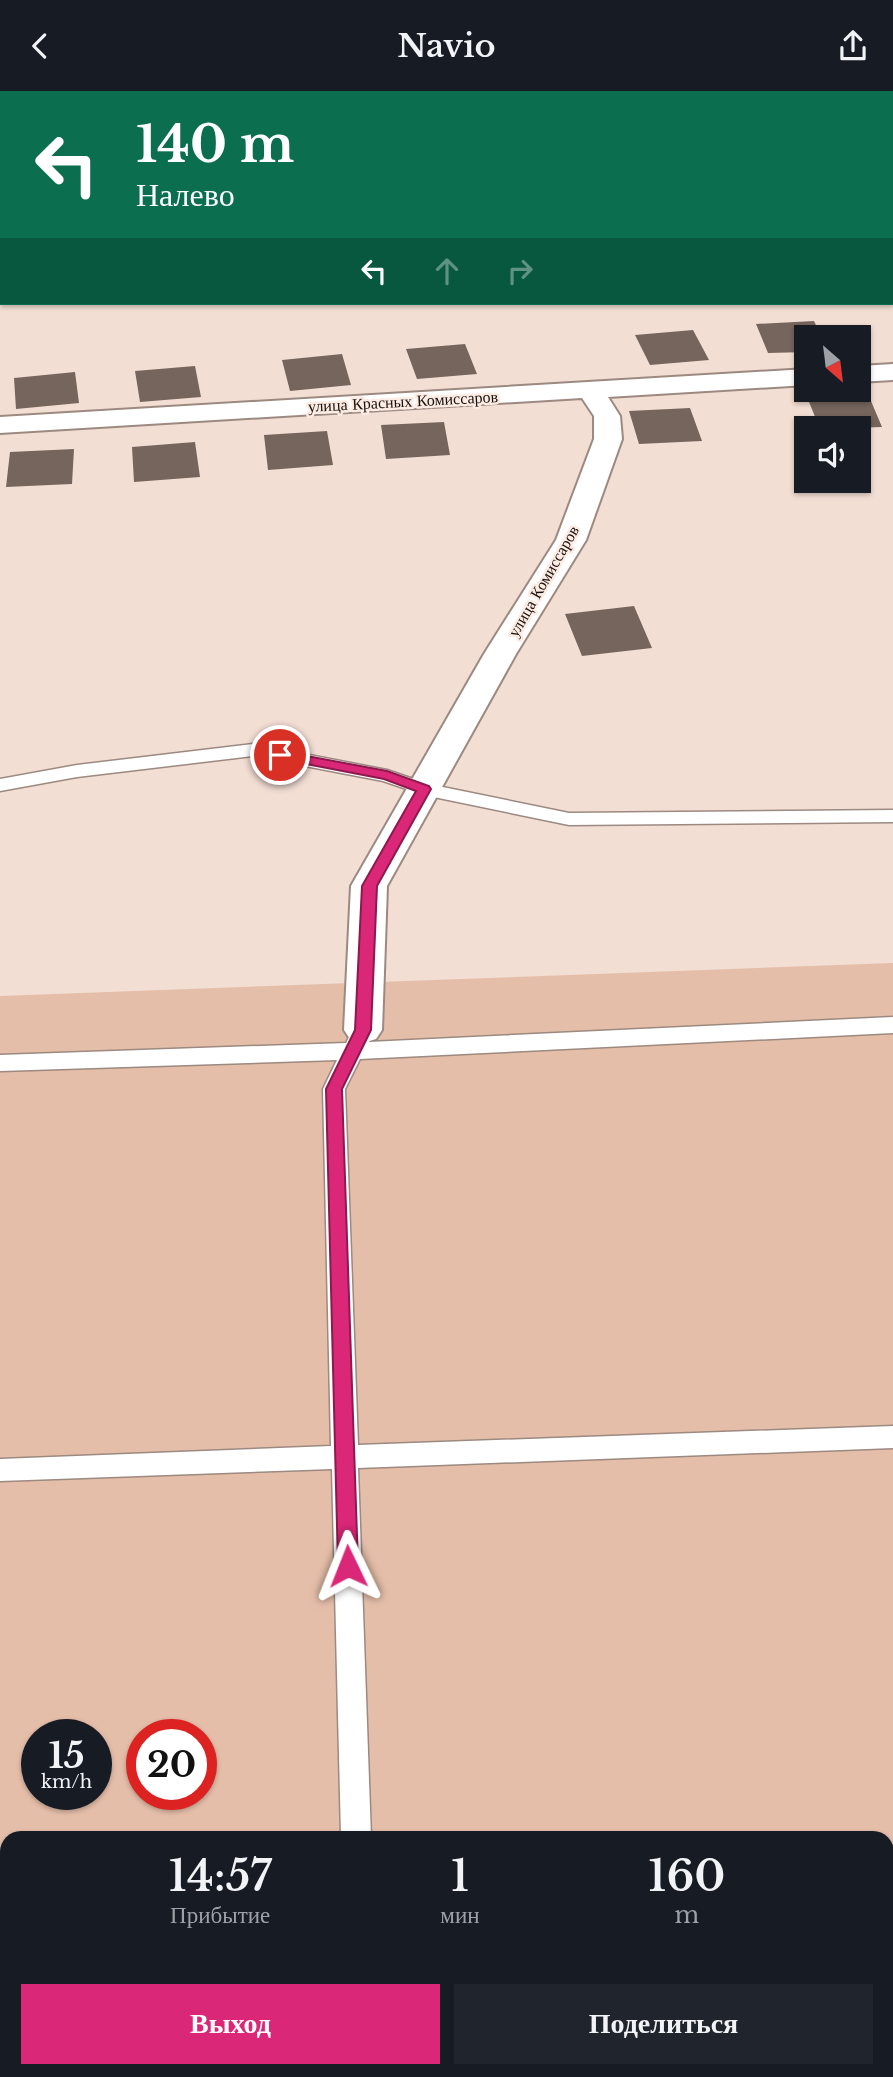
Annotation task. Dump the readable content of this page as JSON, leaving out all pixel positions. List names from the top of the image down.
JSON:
{
  "streets": {
    "street": ["улица Красных Комиссаров", "улица Комиссаров"]
  },
  "crossings": [
    ["улица Красных Комиссаров", "улица Комиссаров"]
  ],
  "north": "bottom right",
  "page": {
    "header": "Navio",
    "turn": ["140 m", "Налево"],
    "speed": "15 km/h",
    "limit": "20",
    "eta": [
      "14:57",
      "Прибытие",
      "1",
      "мин",
      "160",
      "m"
    ],
    "buttons": ["Выход", "Поделиться"]
  }
}
